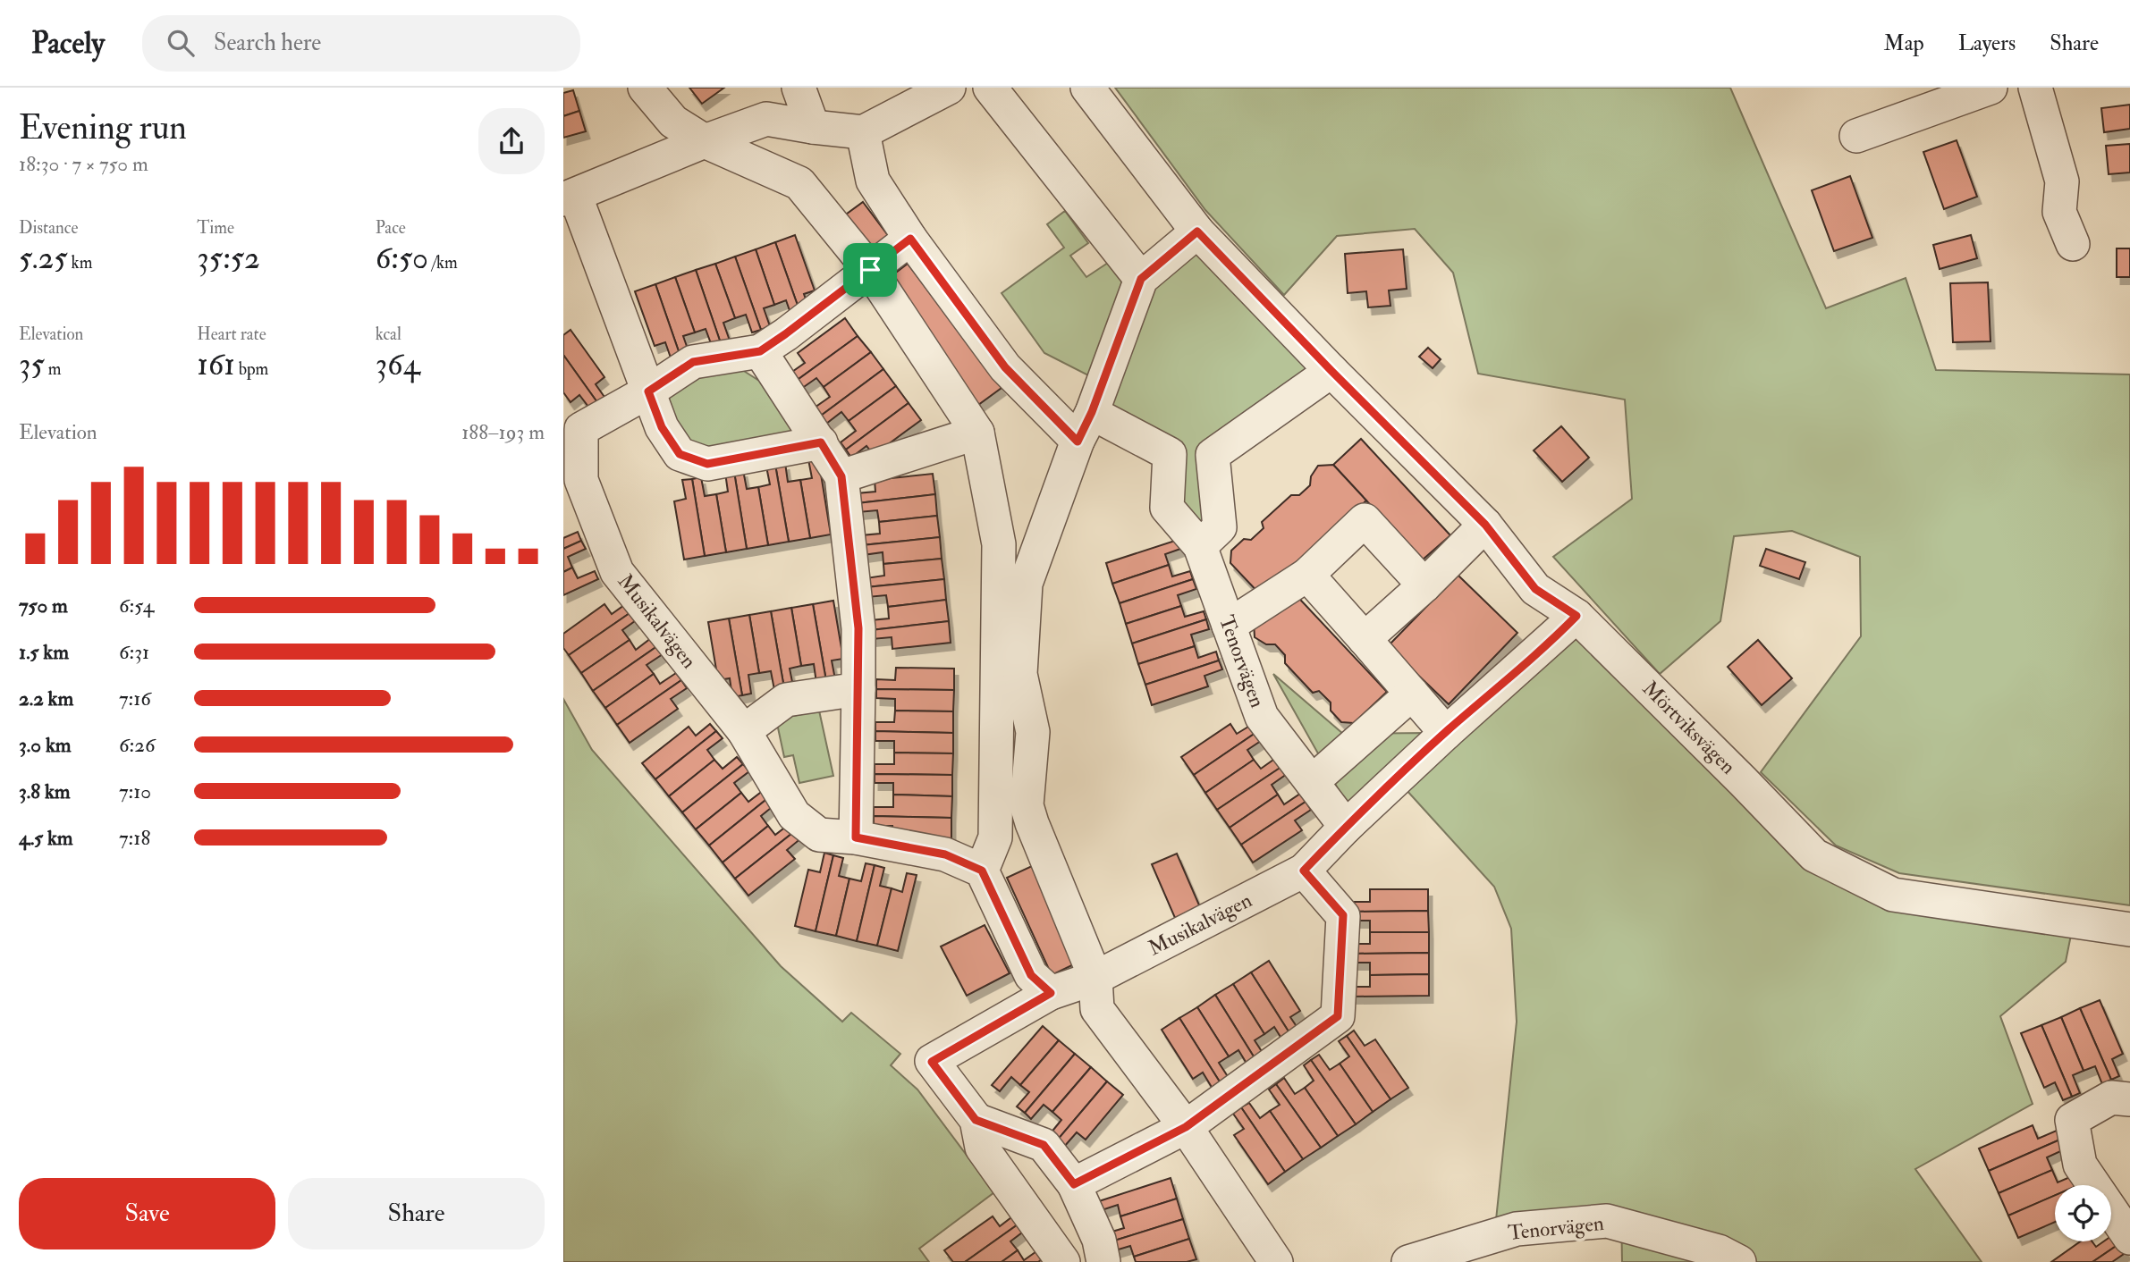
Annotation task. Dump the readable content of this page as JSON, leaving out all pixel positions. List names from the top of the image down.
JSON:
{
  "streets": {
    "street": ["Musikalvägen", "Tenorvägen", "Mörtviksvägen"]
  },
  "crossings": [
    ["Musikalvägen", "Tenorvägen"],
    ["Musikalvägen", "Mörtviksvägen"]
  ],
  "page": {
    "header": "Pacely",
    "search": "Search here",
    "nav": ["Map", "Layers", "Share"],
    "heading": ["Evening run", "18:30 · 7 × 750 m"],
    "stats": [
      ["Distance", "5.25 km"],
      ["Time", "35:52"],
      ["Pace", "6:50 /km"],
      ["Elevation", "35 m"],
      ["Heart rate", "161 bpm"],
      ["kcal", "364"]
    ],
    "chart": ["Elevation", "188–193 m"],
    "list": [
      {
        "name": "750 m",
        "note": "6:54"
      },
      {
        "name": "1.5 km",
        "note": "6:31"
      },
      {
        "name": "2.2 km",
        "note": "7:16"
      },
      {
        "name": "3.0 km",
        "note": "6:26"
      },
      {
        "name": "3.8 km",
        "note": "7:10"
      },
      {
        "name": "4.5 km",
        "note": "7:18"
      }
    ],
    "buttons": ["Save", "Share"]
  }
}
